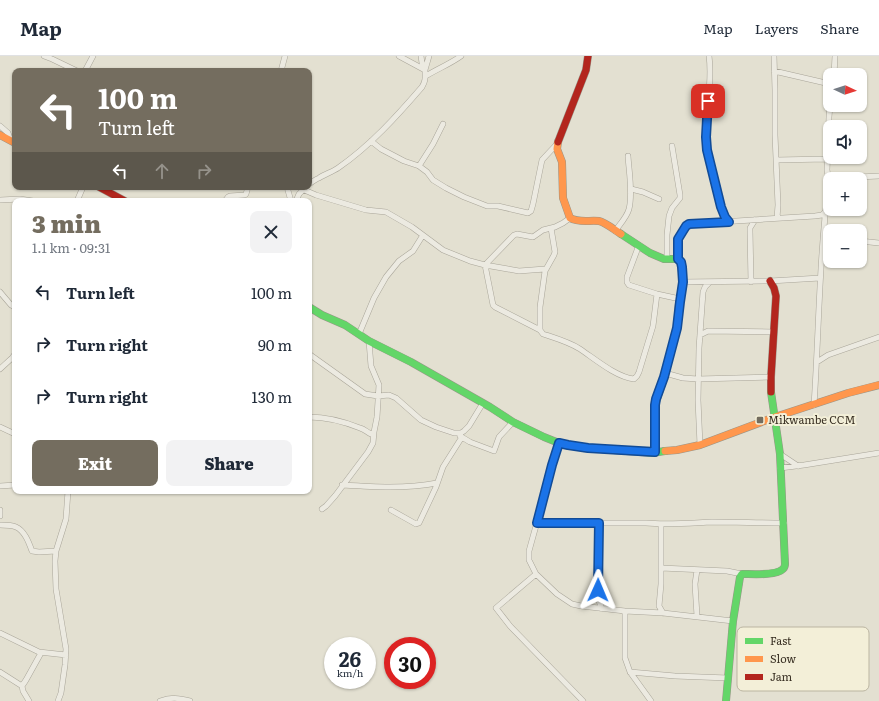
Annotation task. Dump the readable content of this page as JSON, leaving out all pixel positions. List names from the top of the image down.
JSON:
{
  "places": {
    "transit": ["Mikwambe CCM"]
  },
  "legend": ["Fast", "Slow", "Jam"],
  "north": "right",
  "page": {
    "header": "Map",
    "nav": ["Map", "Layers", "Share"],
    "map_buttons": ["+", "−"],
    "turn": ["100 m", "Turn left"],
    "heading": ["3 min", "1.1 km · 09:31"],
    "list": [
      {
        "name": "Turn left",
        "value": "100 m"
      },
      {
        "name": "Turn right",
        "value": "90 m"
      },
      {
        "name": "Turn right",
        "value": "130 m"
      }
    ],
    "buttons": ["Exit", "Share"],
    "speed": "26 km/h",
    "limit": "30"
  }
}
